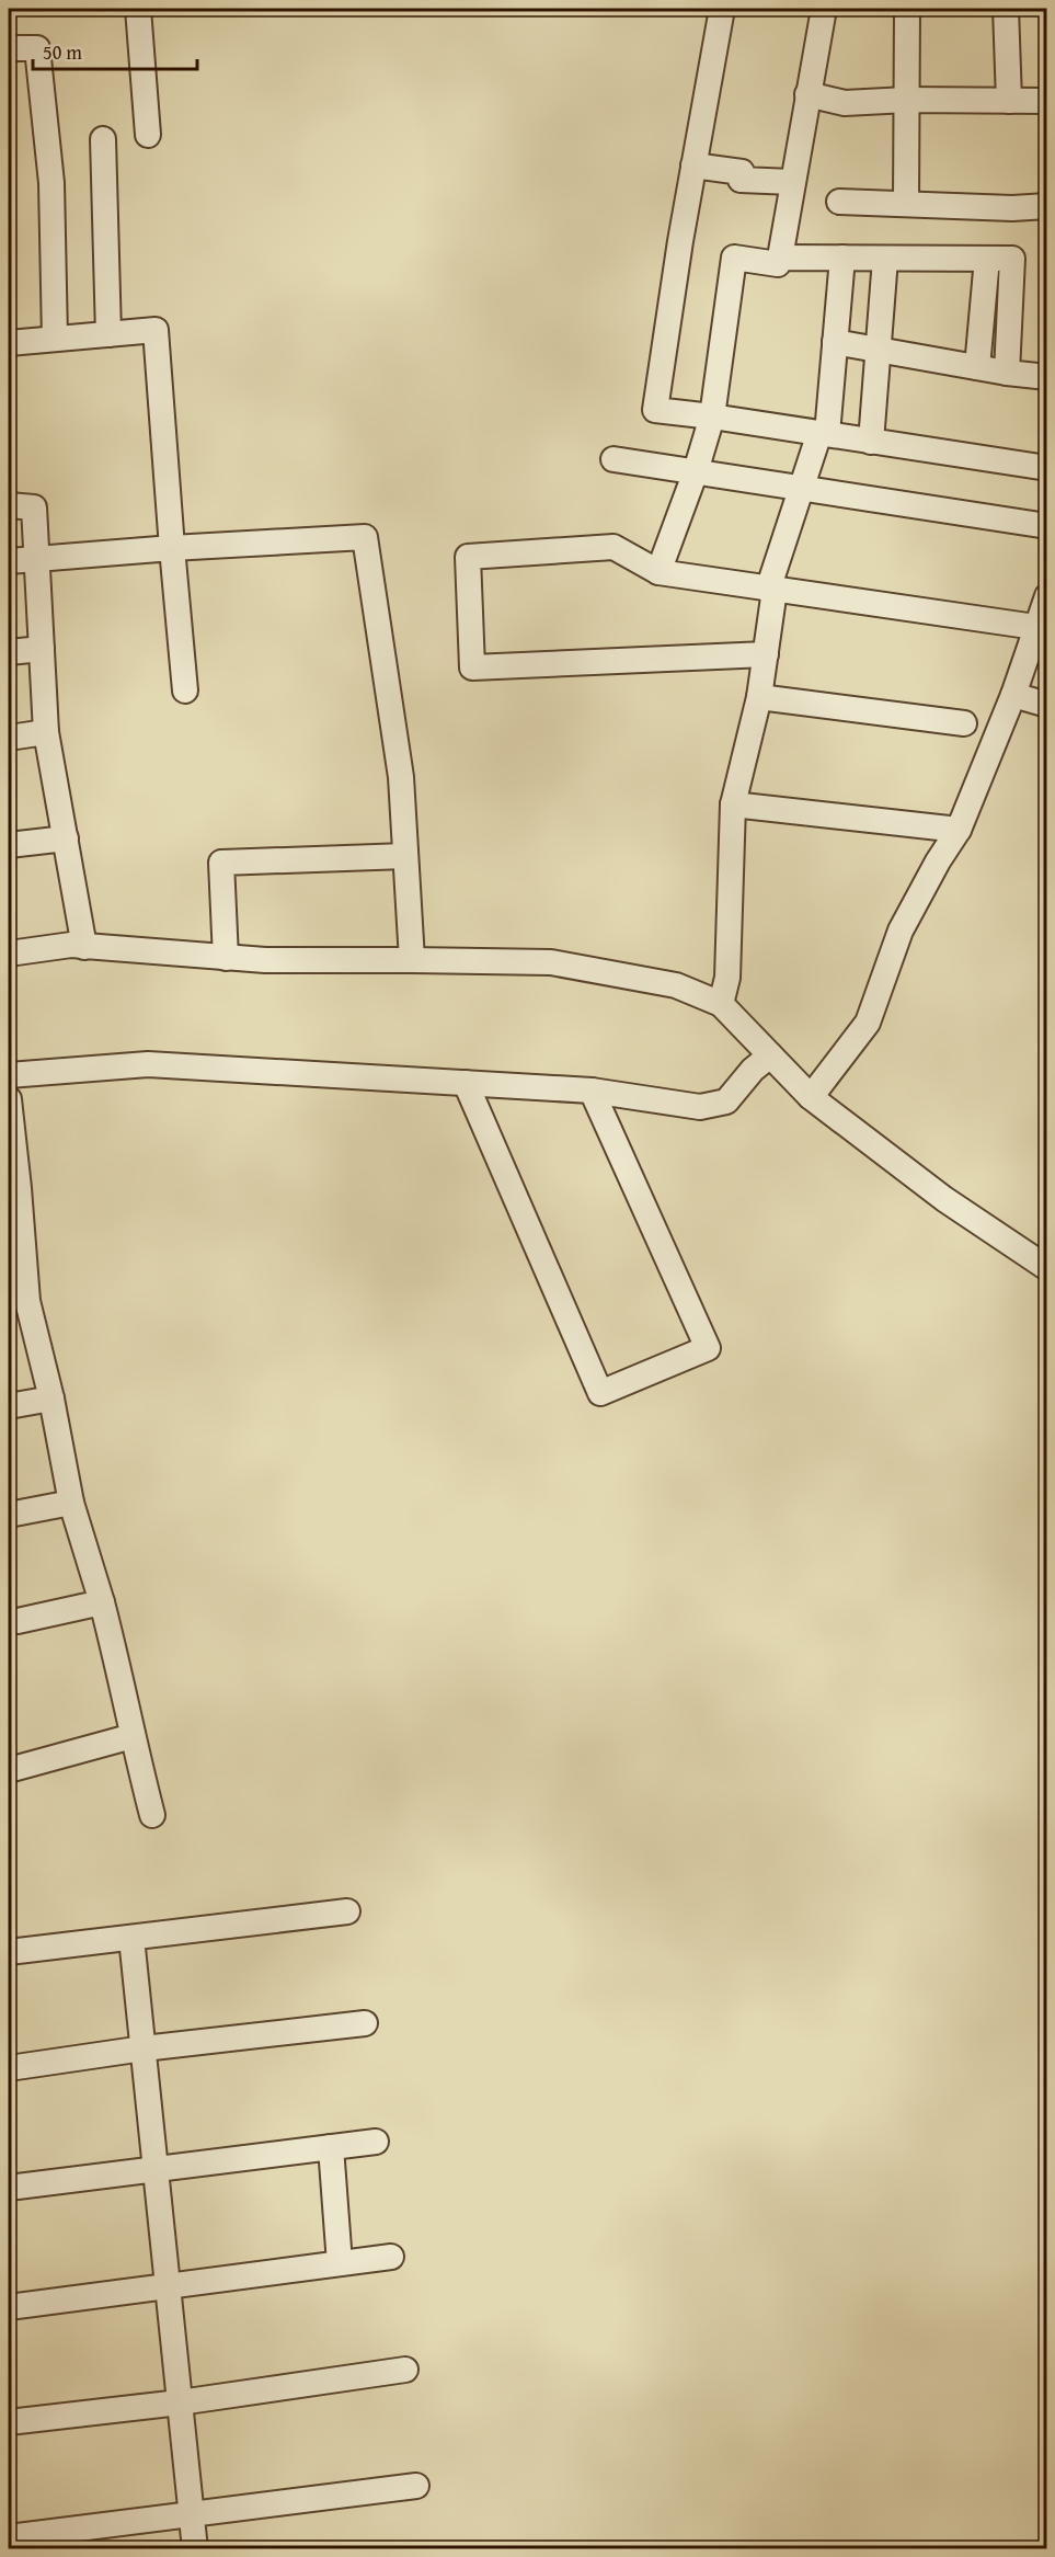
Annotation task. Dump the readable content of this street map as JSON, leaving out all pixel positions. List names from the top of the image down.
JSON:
{
  "scale_bar": "50 m"
}
